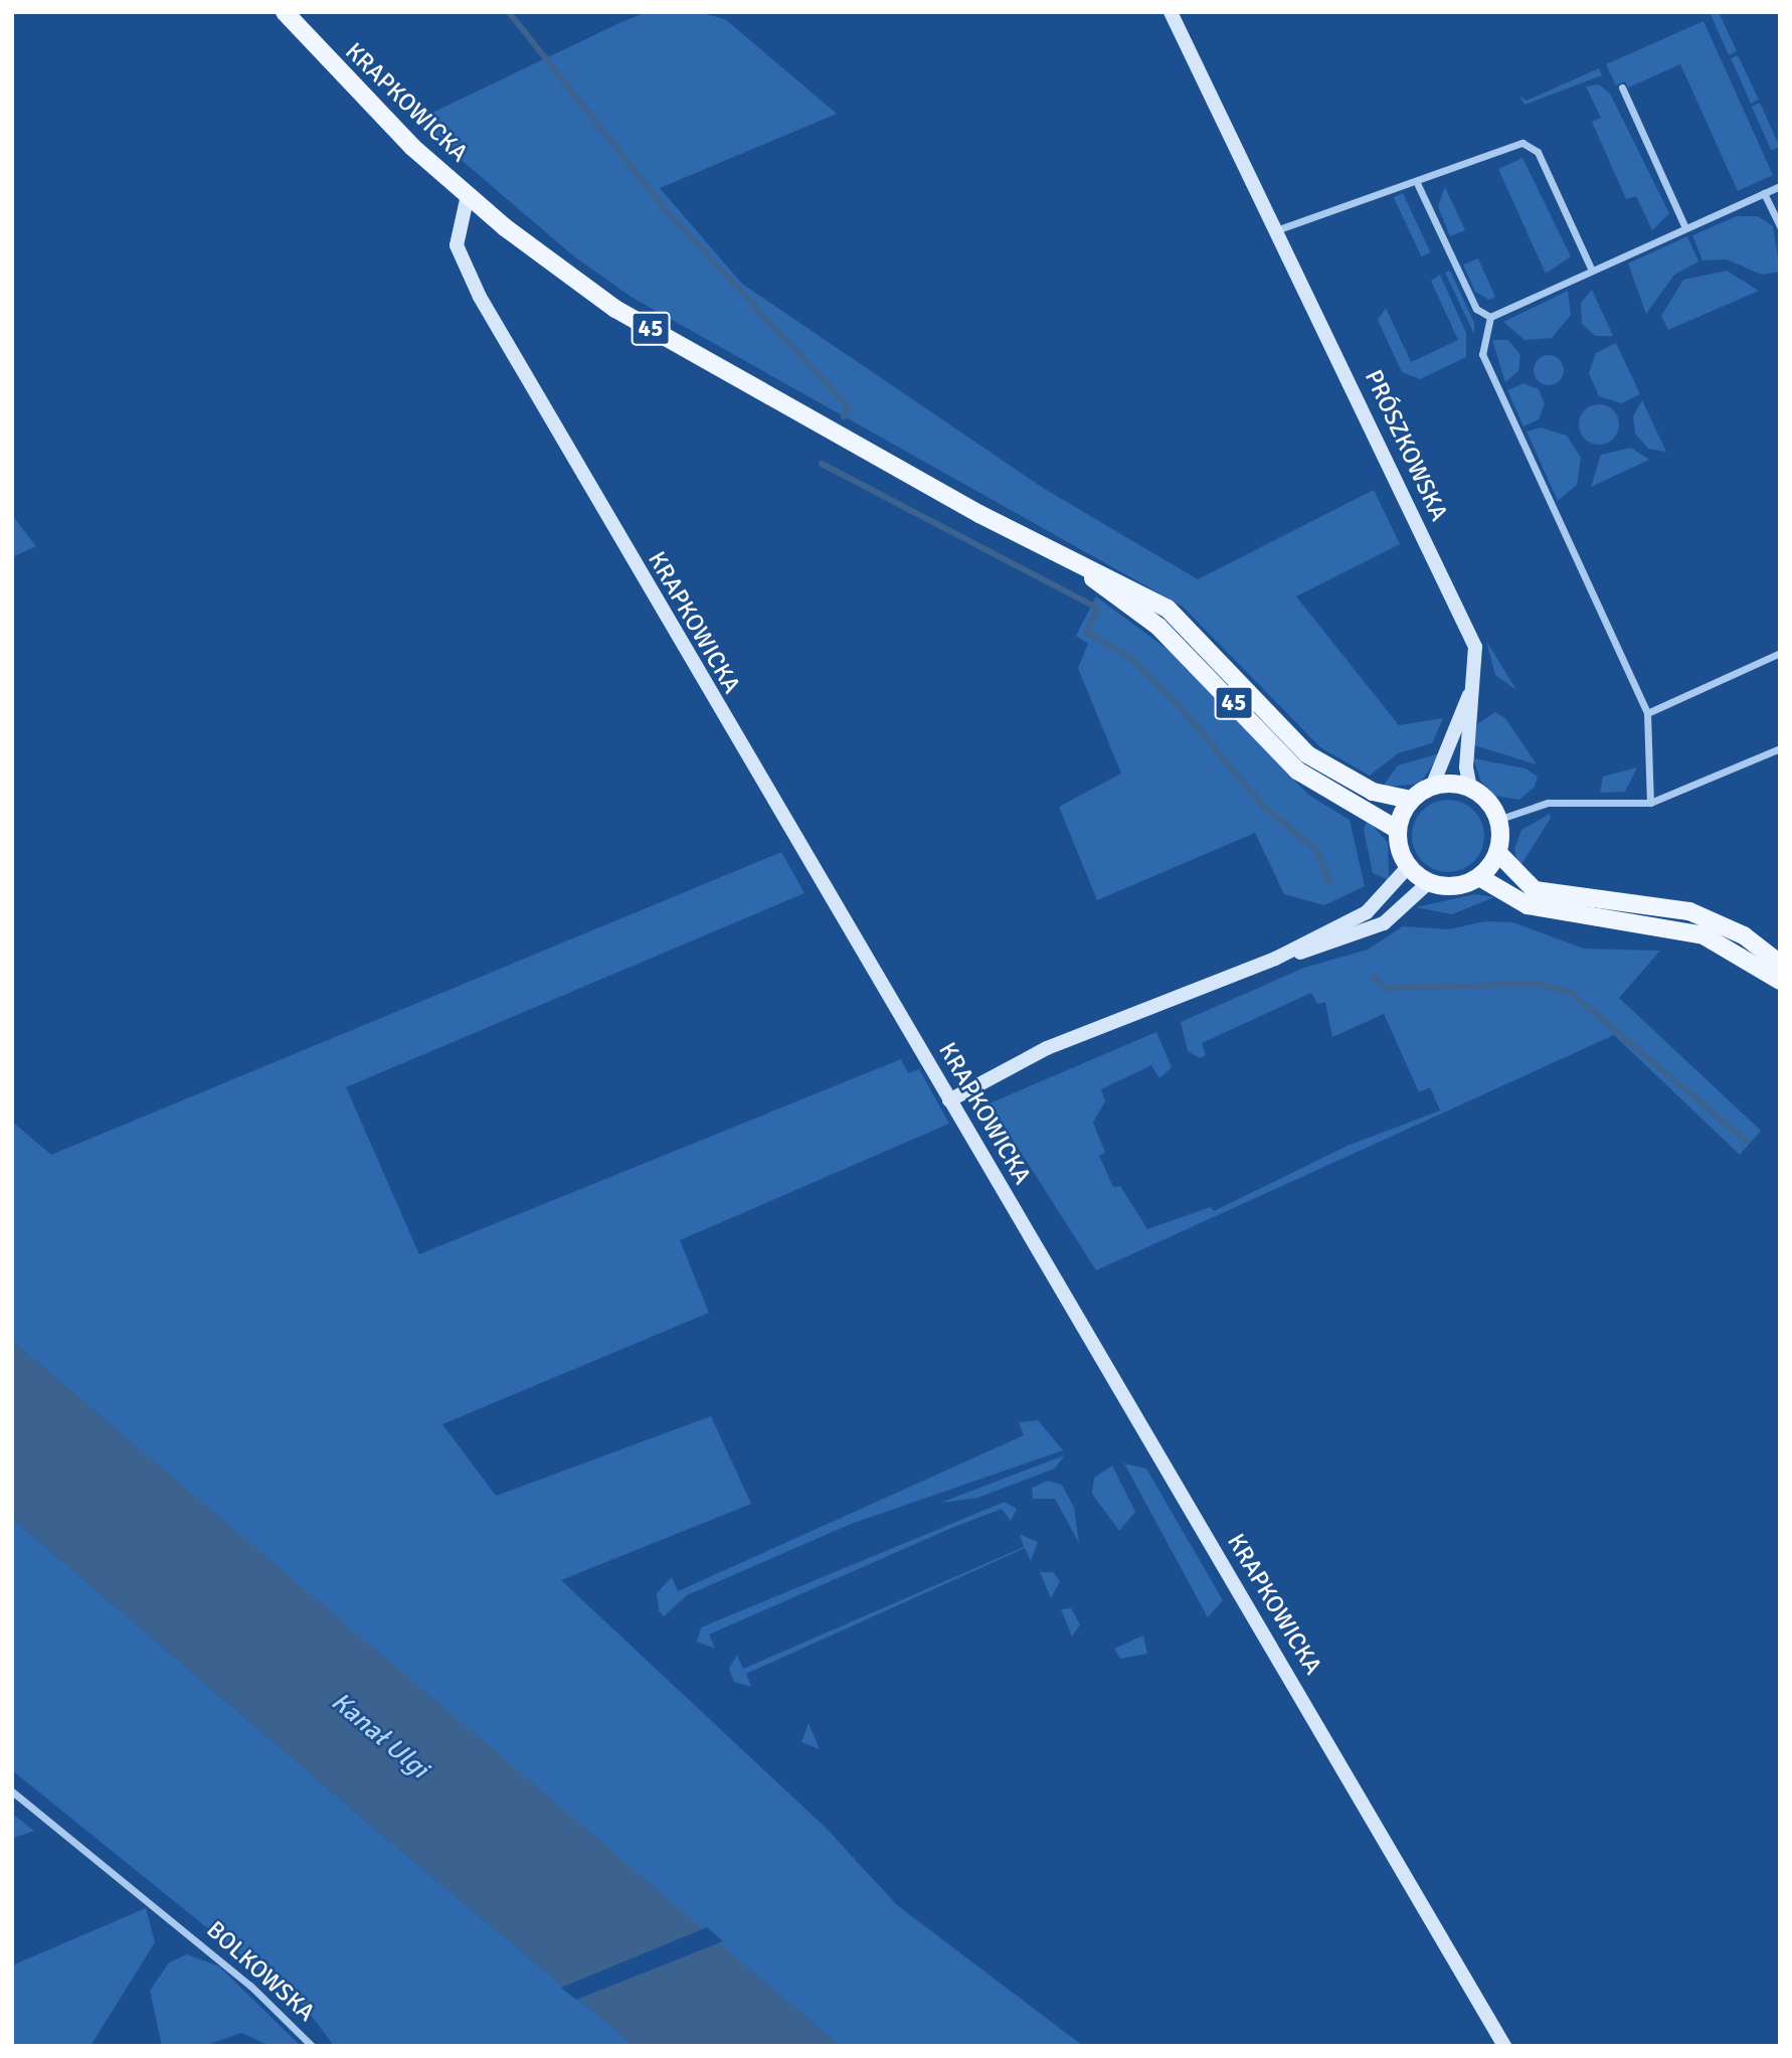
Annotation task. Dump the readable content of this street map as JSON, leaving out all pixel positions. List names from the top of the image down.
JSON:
{
  "streets": {
    "main road": ["KRAPKOWICKA", "45"],
    "street": ["PRÓSZKOWSKA", "BOLKOWSKA"]
  },
  "crossings": [
    ["KRAPKOWICKA", "PRÓSZKOWSKA"]
  ],
  "water": ["Kanał Ulgi"]
}
